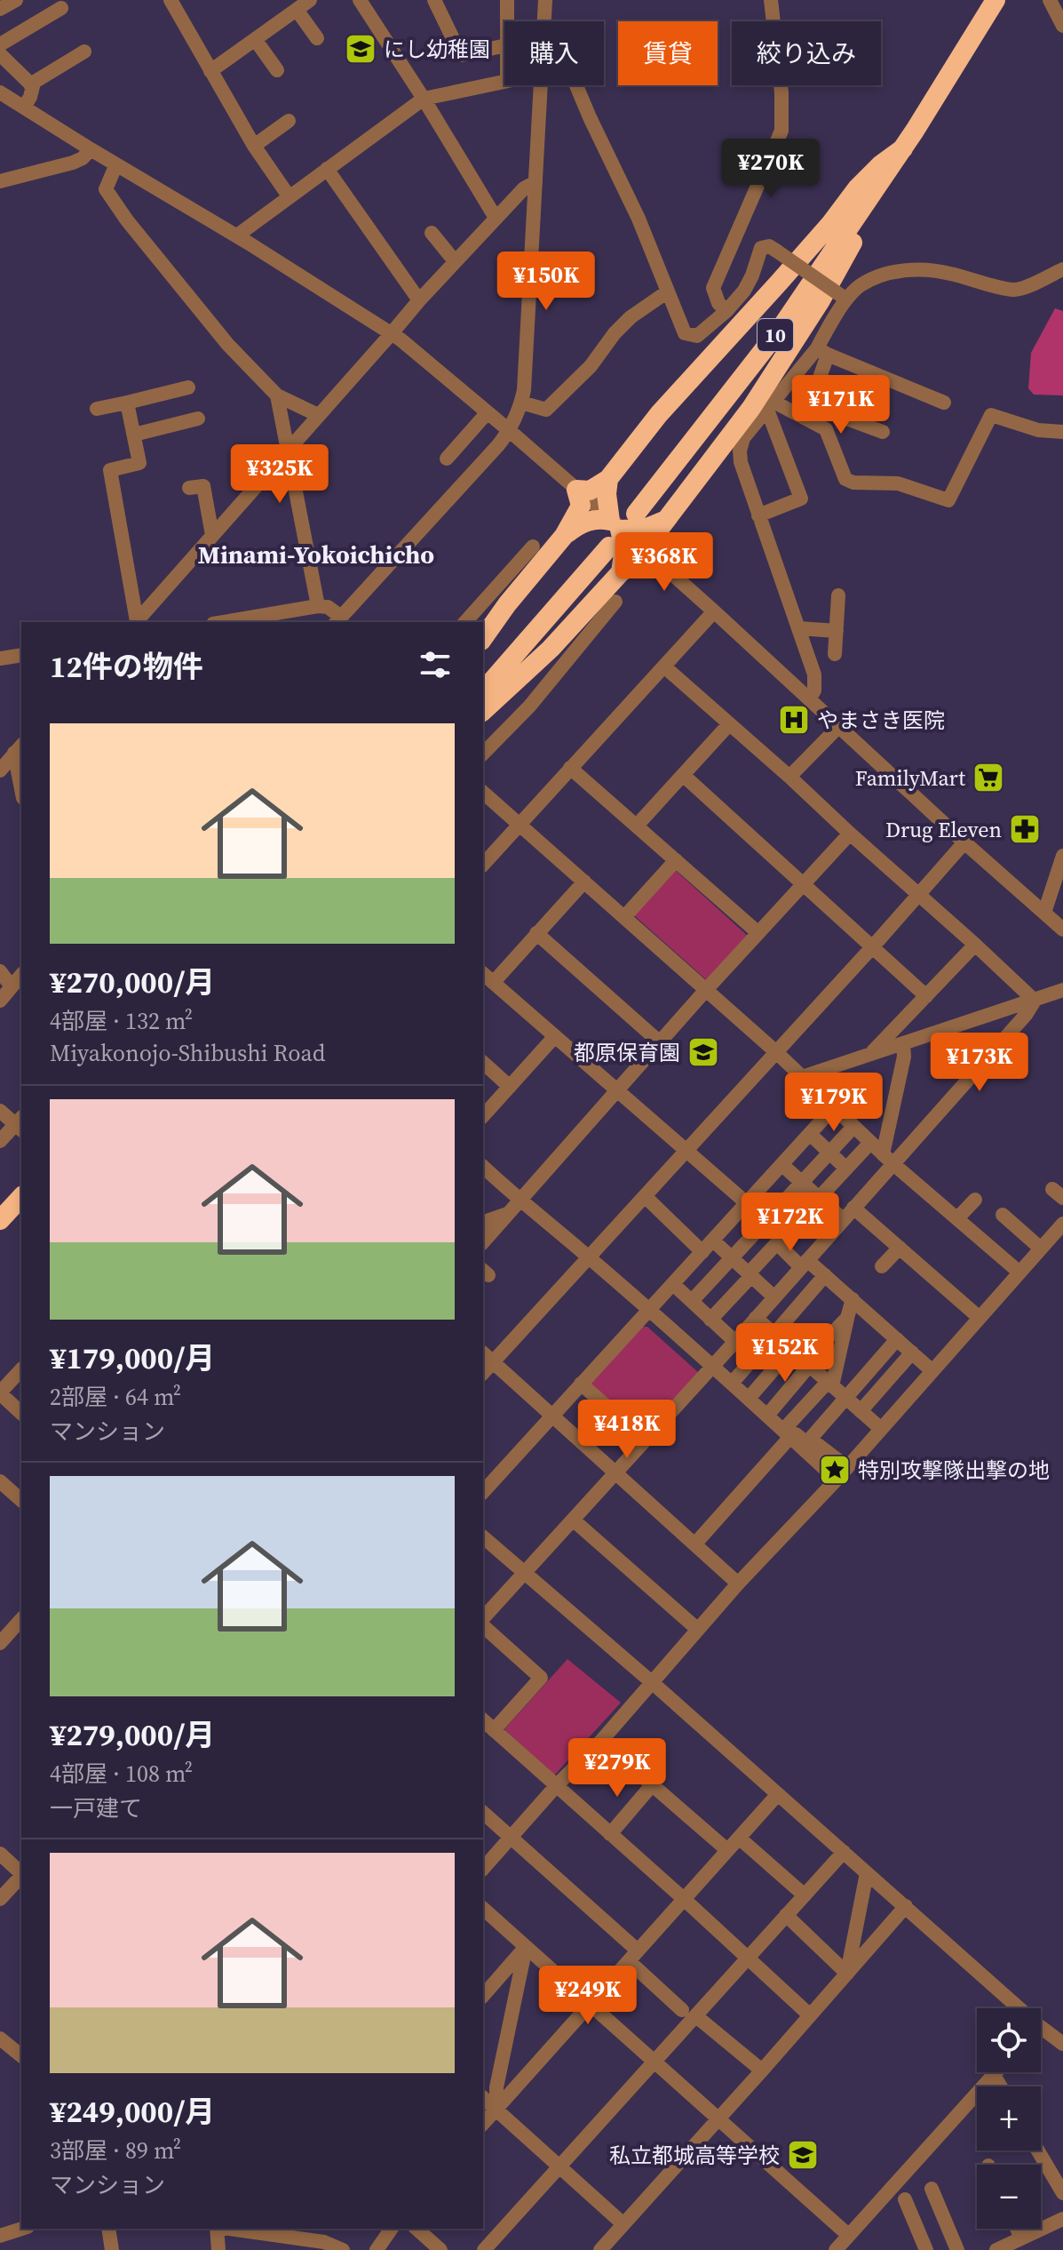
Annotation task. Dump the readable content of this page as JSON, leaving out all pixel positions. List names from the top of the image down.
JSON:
{
  "streets": {
    "highway": ["10"]
  },
  "districts": ["Minami-Yokoichicho"],
  "places": {
    "school or university": ["にし幼稚園", "都原保育園", "私立都城高等学校"],
    "hospital": ["やまさき医院"],
    "supermarket": ["FamilyMart"],
    "pharmacy": ["Drug Eleven"],
    "place": ["特別攻撃隊出撃の地"]
  },
  "page": {
    "chip": ["購入", "賃貸", "絞り込み"],
    "price": [
      "¥270K",
      "¥150K",
      "¥171K",
      "¥325K",
      "¥368K",
      "¥173K",
      "¥179K",
      "¥172K",
      "¥152K",
      "¥418K",
      "¥279K",
      "¥249K"
    ],
    "heading": "12件の物件",
    "list": [
      {
        "name": "¥270,000/月",
        "note": "4部屋 · 132 m² · Miyakonojo-Shibushi Road"
      },
      {
        "name": "¥179,000/月",
        "note": "2部屋 · 64 m² · マンション"
      },
      {
        "name": "¥279,000/月",
        "note": "4部屋 · 108 m² · 一戸建て"
      },
      {
        "name": "¥249,000/月",
        "note": "3部屋 · 89 m² · マンション"
      }
    ],
    "map_buttons": ["+", "−"]
  }
}
